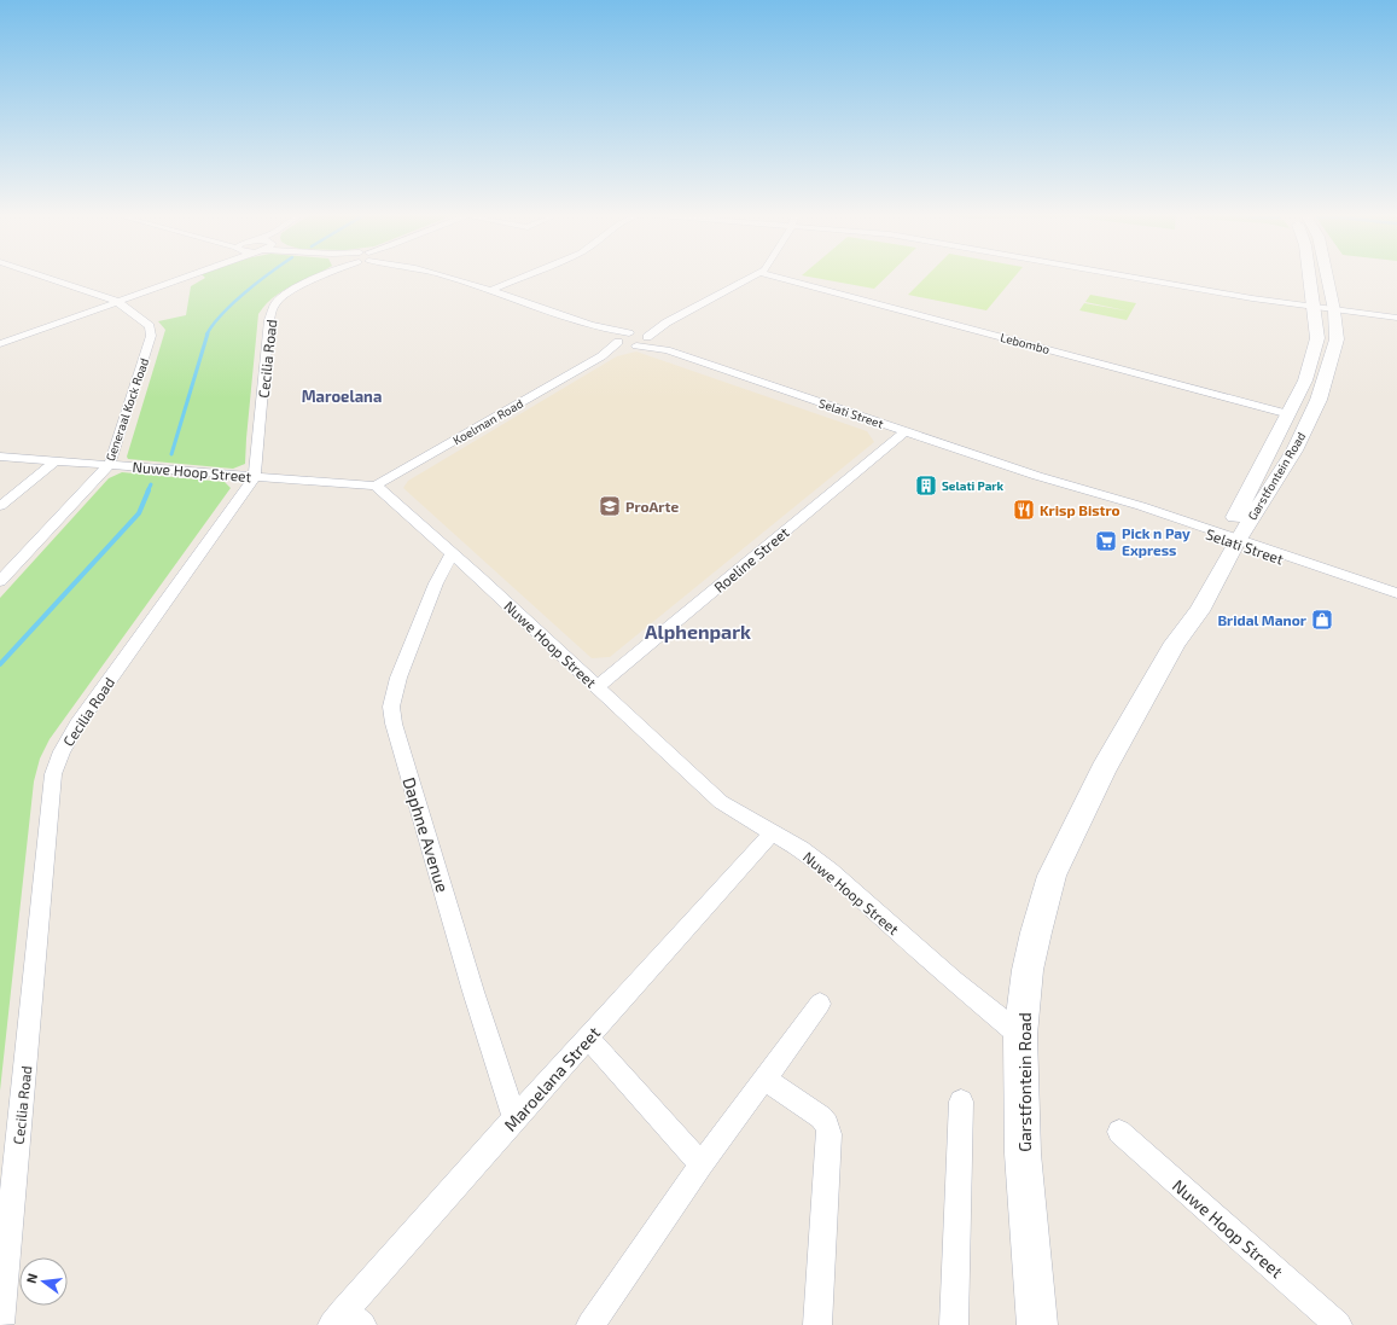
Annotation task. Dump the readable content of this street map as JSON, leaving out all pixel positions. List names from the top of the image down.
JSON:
{
  "streets": {
    "main road": ["Garstfontein Road"],
    "street": [
      "Lebombo",
      "Cecilia Road",
      "Generaal Kock Road",
      "Selati Street",
      "Koelman Road",
      "Nuwe Hoop Street",
      "Roeline Street",
      "Daphne Avenue",
      "Maroelana Street"
    ]
  },
  "crossings": [
    ["Lebombo", "Garstfontein Road"],
    ["Cecilia Road", "Nuwe Hoop Street"],
    ["Generaal Kock Road", "Nuwe Hoop Street"],
    ["Selati Street", "Koelman Road"],
    ["Selati Street", "Garstfontein Road"],
    ["Selati Street", "Roeline Street"],
    ["Koelman Road", "Nuwe Hoop Street"],
    ["Nuwe Hoop Street", "Garstfontein Road"],
    ["Nuwe Hoop Street", "Roeline Street"],
    ["Nuwe Hoop Street", "Daphne Avenue"],
    ["Nuwe Hoop Street", "Maroelana Street"],
    ["Daphne Avenue", "Maroelana Street"]
  ],
  "districts": ["Maroelana", "Alphenpark"],
  "places": {
    "building": ["Selati Park"],
    "school or university": ["ProArte"],
    "restaurant": ["Krisp Bistro"],
    "supermarket": ["Pick n Pay Express"],
    "shop": ["Bridal Manor"]
  },
  "north": "left"
}
